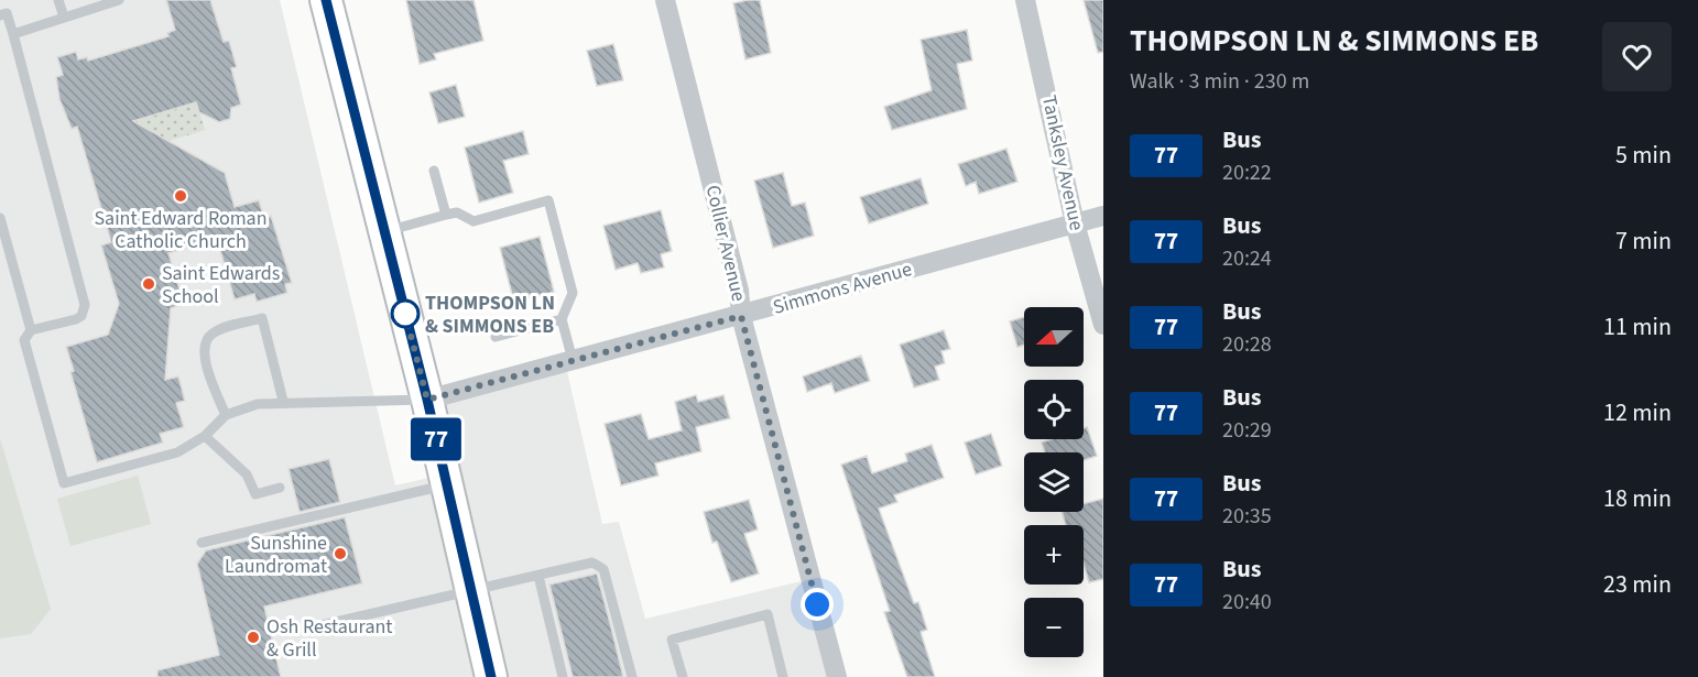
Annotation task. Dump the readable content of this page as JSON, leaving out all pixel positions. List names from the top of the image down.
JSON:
{
  "streets": {
    "street": ["Tanksley Avenue", "Collier Avenue", "Simmons Avenue"]
  },
  "crossings": [
    ["Tanksley Avenue", "Simmons Avenue"],
    ["Collier Avenue", "Simmons Avenue"]
  ],
  "places": [
    "Saint Edward Roman Catholic Church",
    "Saint Edwards School",
    "THOMPSON LN & SIMMONS EB",
    "Sunshine Laundromat",
    "Osh Restaurant & Grill"
  ],
  "lines": ["bus line 77"],
  "north": "left",
  "page": {
    "on_map": "77",
    "heading": ["THOMPSON LN & SIMMONS EB", "Walk · 3 min · 230 m"],
    "list": [
      {
        "mark": "77",
        "name": "Bus",
        "note": "20:22",
        "value": "5 min"
      },
      {
        "mark": "77",
        "name": "Bus",
        "note": "20:24",
        "value": "7 min"
      },
      {
        "mark": "77",
        "name": "Bus",
        "note": "20:28",
        "value": "11 min"
      },
      {
        "mark": "77",
        "name": "Bus",
        "note": "20:29",
        "value": "12 min"
      },
      {
        "mark": "77",
        "name": "Bus",
        "note": "20:35",
        "value": "18 min"
      },
      {
        "mark": "77",
        "name": "Bus",
        "note": "20:40",
        "value": "23 min"
      }
    ],
    "map_buttons": ["+", "−"]
  }
}
